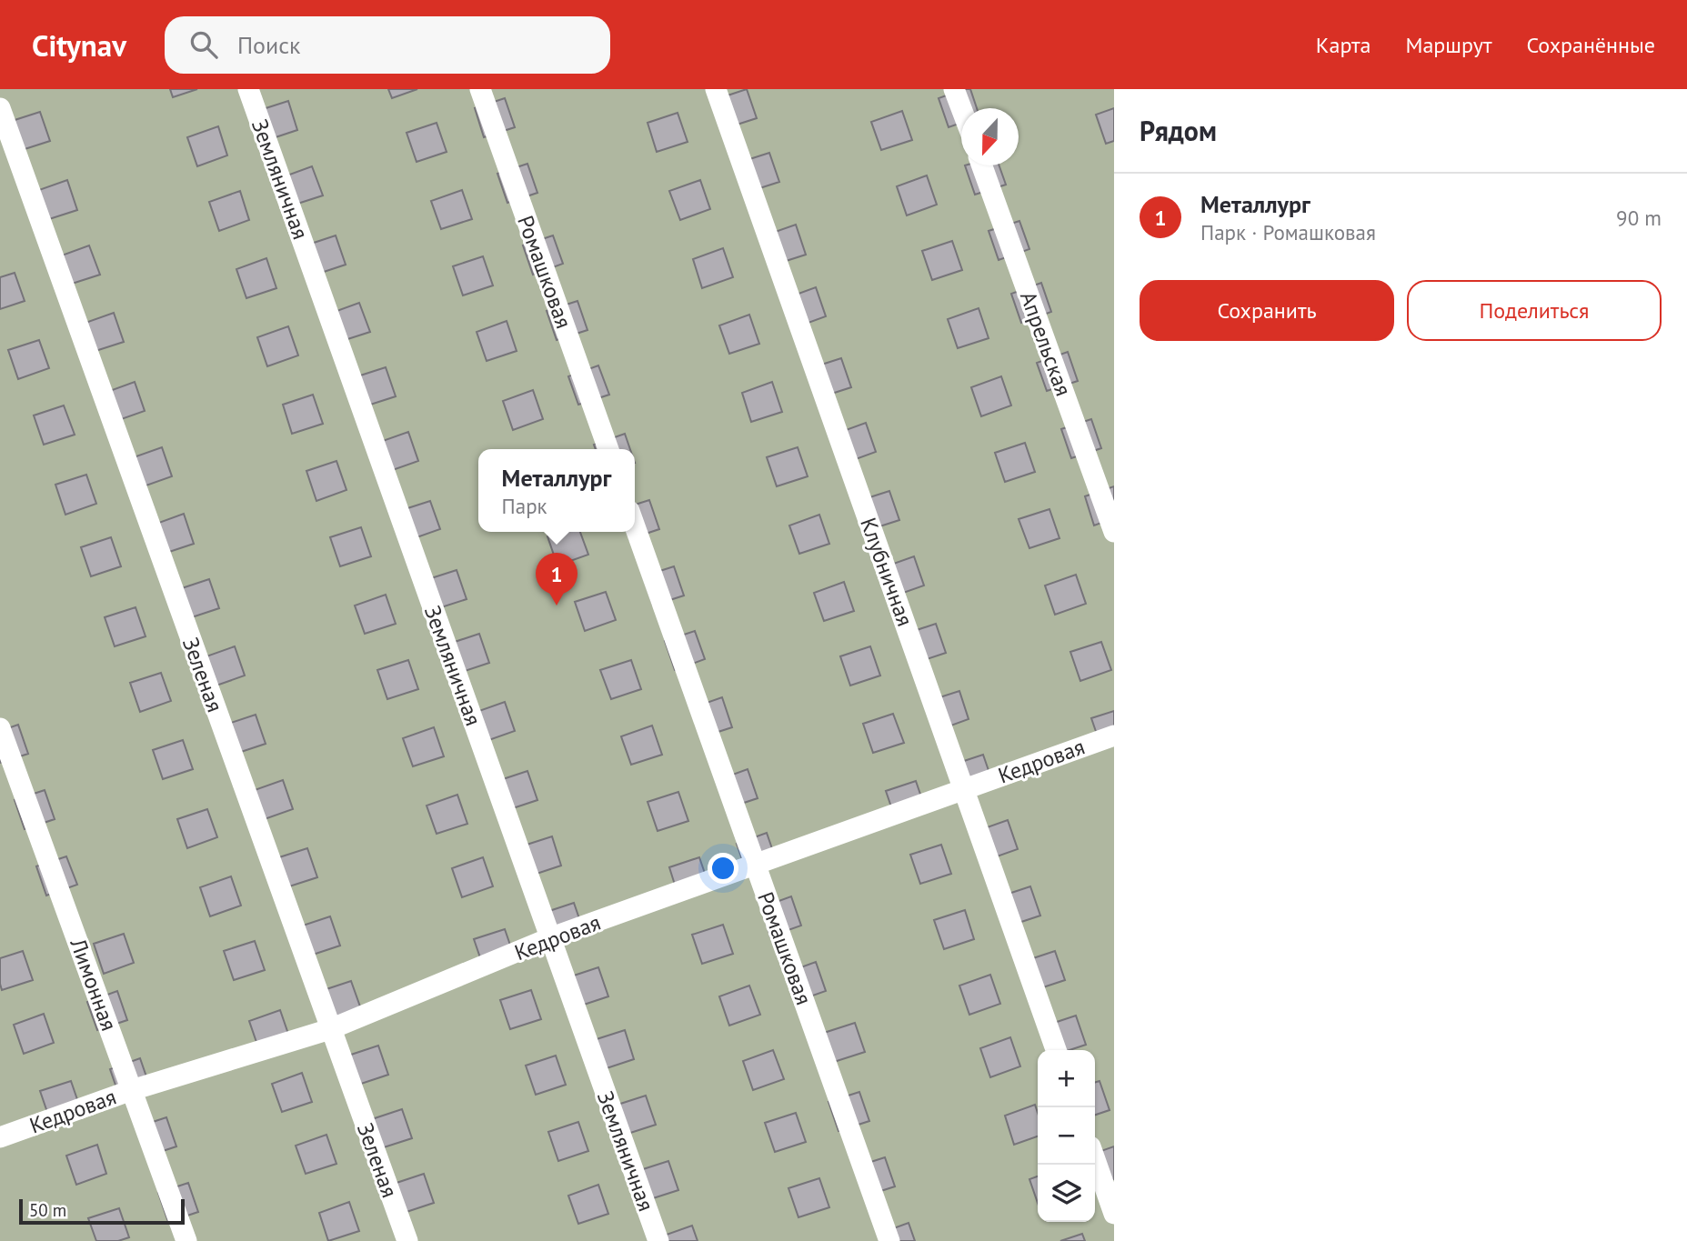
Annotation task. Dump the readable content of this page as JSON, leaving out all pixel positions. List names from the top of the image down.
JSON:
{
  "streets": {
    "street": [
      "Земляничная",
      "Ромашковая",
      "Апрельская",
      "Клубничная",
      "Зеленая",
      "Кедровая",
      "Лимонная"
    ]
  },
  "crossings": [
    ["Земляничная", "Кедровая"],
    ["Ромашковая", "Кедровая"],
    ["Клубничная", "Кедровая"],
    ["Зеленая", "Кедровая"],
    ["Кедровая", "Лимонная"]
  ],
  "scale_bar": "50 m",
  "north": "bottom",
  "page": {
    "header": "Citynav",
    "search": "Поиск",
    "nav": ["Карта", "Маршрут", "Сохранённые"],
    "heading": "Рядом",
    "list": [
      {
        "mark": "1",
        "name": "Металлург",
        "note": "Парк · Ромашковая",
        "value": "90 m"
      }
    ],
    "buttons": ["Сохранить", "Поделиться"],
    "popup": ["Металлург", "Парк"],
    "pins": "1",
    "map_buttons": ["+", "−"],
    "scale": "50 m"
  }
}
